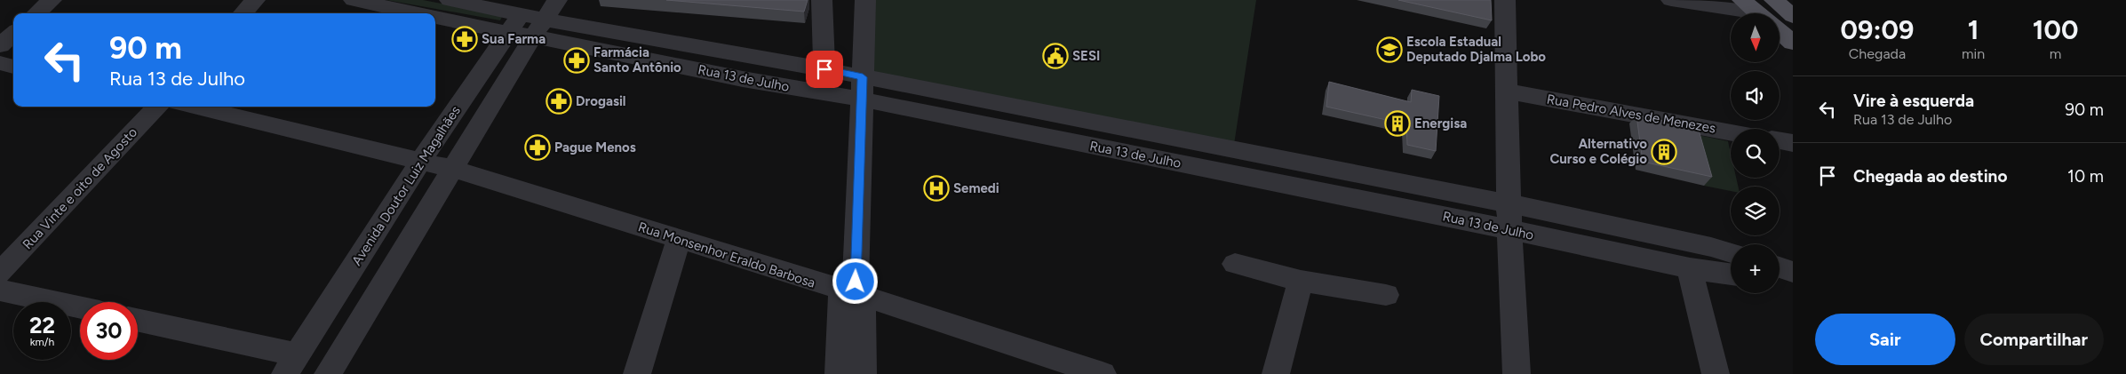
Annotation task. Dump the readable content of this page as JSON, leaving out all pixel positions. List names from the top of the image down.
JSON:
{
  "streets": {
    "street": [
      "Rua 13 de Julho",
      "Rua Pedro Alves de Menezes",
      "Avenida Doutor Luiz Magalhães",
      "Rua Vinte e oito de Agosto",
      "Rua Monsenhor Eraldo Barbosa"
    ]
  },
  "crossings": [
    ["Avenida Doutor Luiz Magalhães", "Rua Monsenhor Eraldo Barbosa"]
  ],
  "places": {
    "pharmacy": [
      "Sua Farma",
      "Farmácia Santo Antônio",
      "Drogasil",
      "Pague Menos"
    ],
    "school or university": ["Escola Estadual Deputado Djalma Lobo"],
    "public building": ["SESI"],
    "building": ["Energisa", "Alternativo Curso e Colégio"],
    "hospital": ["Semedi"]
  },
  "north": "bottom",
  "page": {
    "eta": [
      "09:09",
      "Chegada",
      "1",
      "min",
      "100",
      "m"
    ],
    "map_buttons": "+",
    "turn": ["90 m", "Rua 13 de Julho"],
    "list": [
      {
        "name": "Vire à esquerda",
        "note": "Rua 13 de Julho",
        "value": "90 m"
      },
      {
        "name": "Chegada ao destino",
        "value": "10 m"
      }
    ],
    "speed": "22 km/h",
    "limit": "30",
    "buttons": ["Sair", "Compartilhar"]
  }
}
